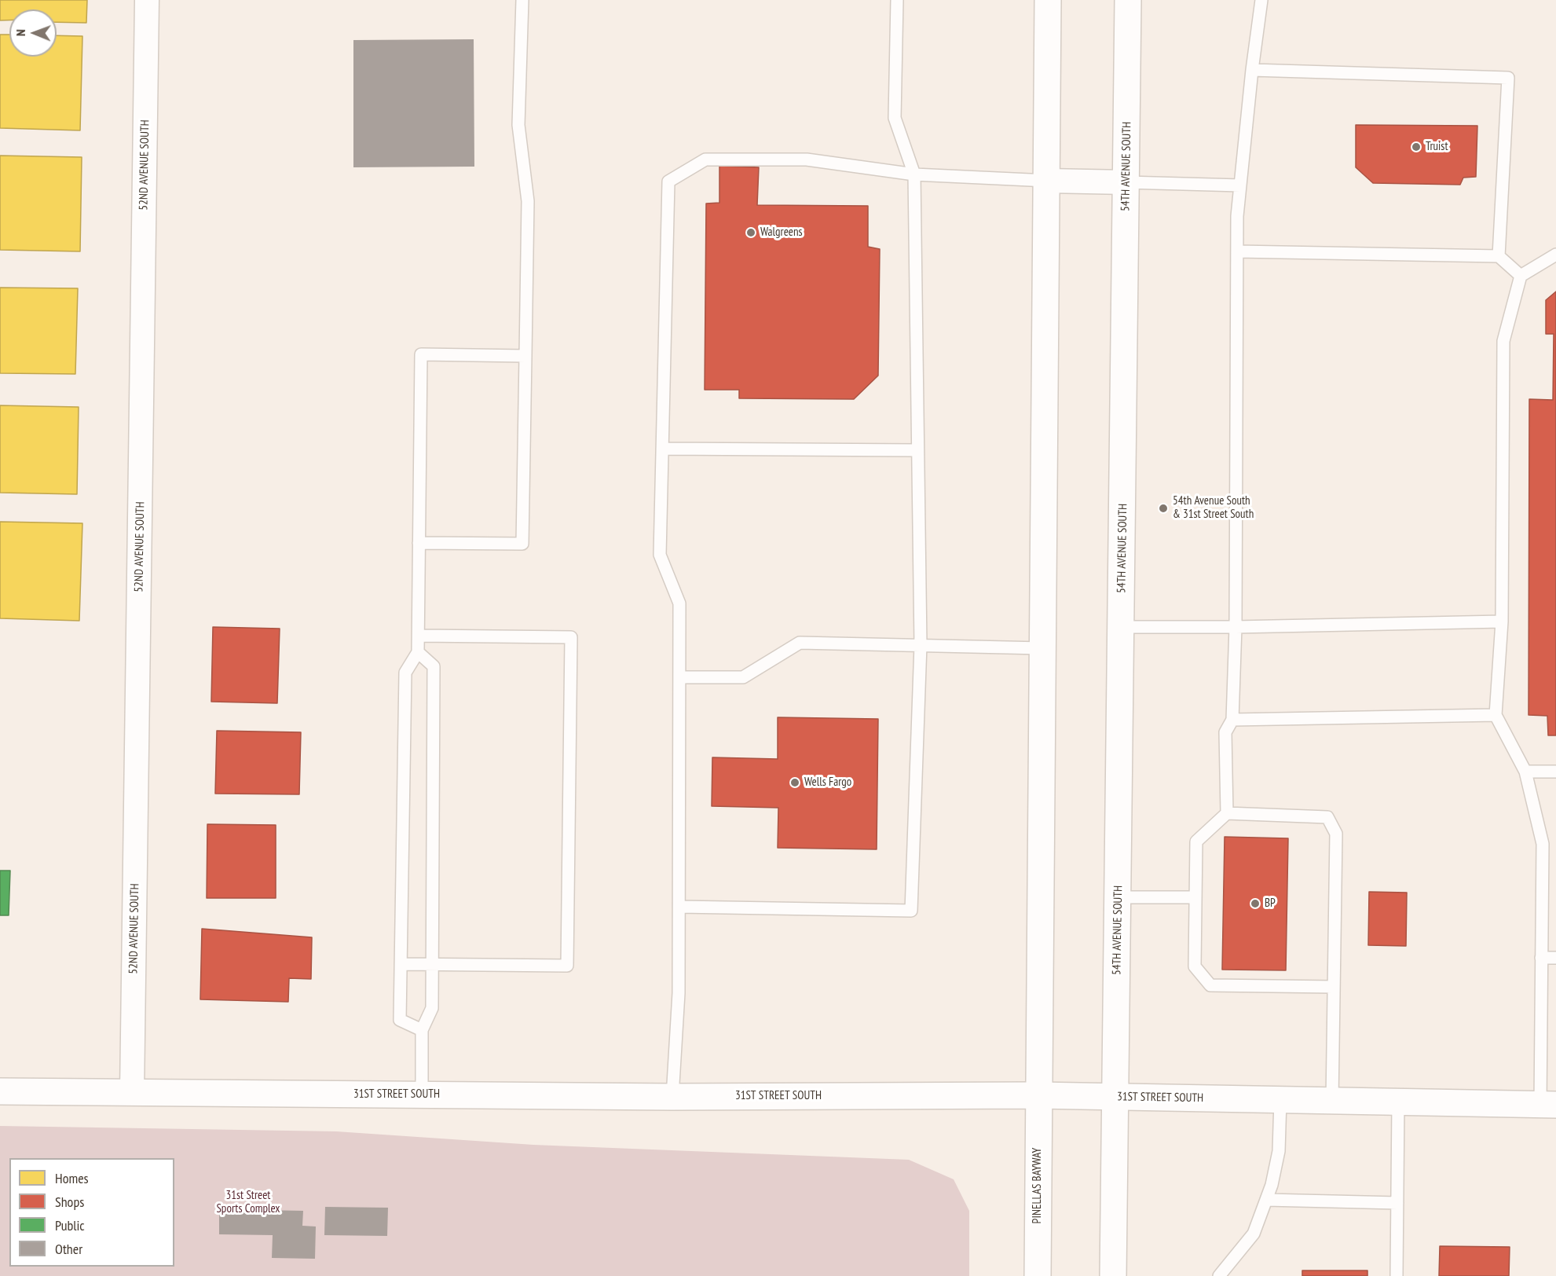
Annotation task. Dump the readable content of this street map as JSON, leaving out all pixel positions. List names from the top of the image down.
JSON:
{
  "streets": {
    "main road": ["54TH AVENUE SOUTH", "31ST STREET SOUTH", "PINELLAS BAYWAY"],
    "street": ["52ND AVENUE SOUTH"]
  },
  "crossings": [
    ["52ND AVENUE SOUTH", "31ST STREET SOUTH"],
    ["54TH AVENUE SOUTH", "31ST STREET SOUTH"],
    ["31ST STREET SOUTH", "PINELLAS BAYWAY"]
  ],
  "parks": ["31st Street Sports Complex"],
  "places": [
    "Truist",
    "Walgreens",
    "54th Avenue South & 31st Street South",
    "Wells Fargo",
    "BP"
  ],
  "legend": [
    "Homes",
    "Shops",
    "Public",
    "Other"
  ],
  "north": "left"
}
